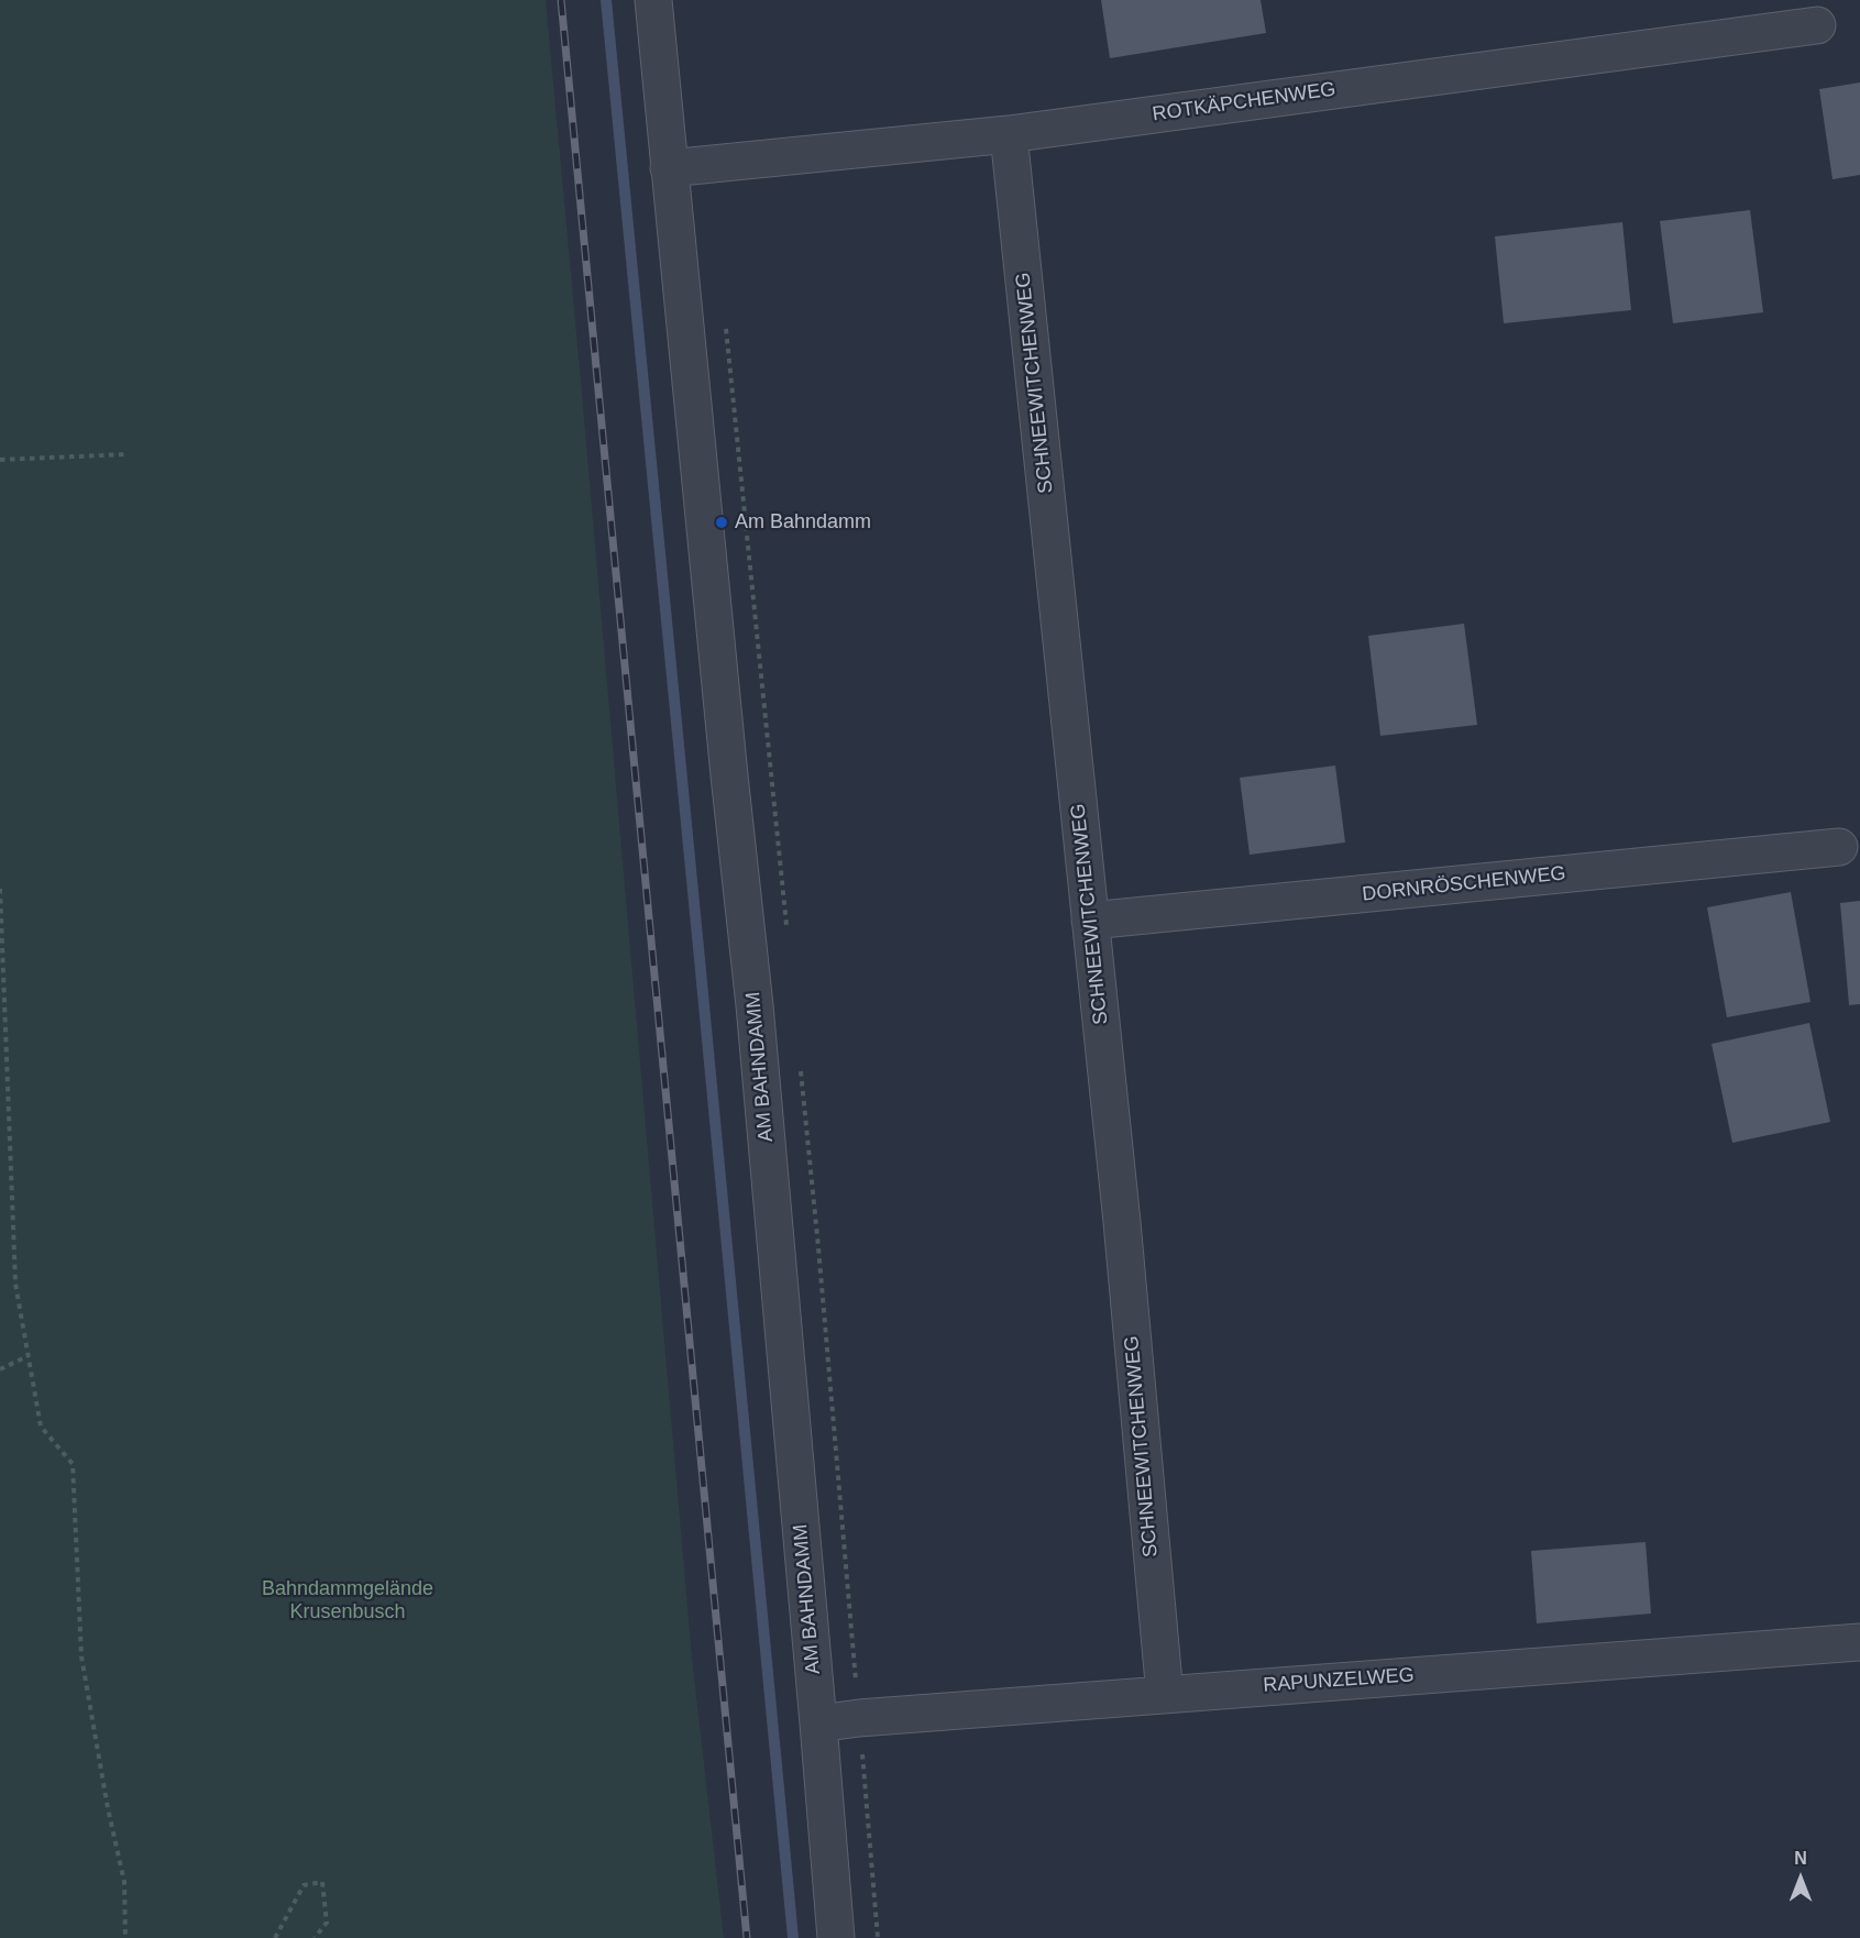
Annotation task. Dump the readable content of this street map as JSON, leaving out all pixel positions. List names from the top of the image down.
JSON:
{
  "streets": {
    "street": [
      "ROTKÄPCHENWEG",
      "SCHNEEWITCHENWEG",
      "DORNRÖSCHENWEG",
      "AM BAHNDAMM",
      "RAPUNZELWEG"
    ]
  },
  "crossings": [
    ["ROTKÄPCHENWEG", "SCHNEEWITCHENWEG"],
    ["ROTKÄPCHENWEG", "AM BAHNDAMM"],
    ["SCHNEEWITCHENWEG", "DORNRÖSCHENWEG"],
    ["SCHNEEWITCHENWEG", "RAPUNZELWEG"],
    ["AM BAHNDAMM", "RAPUNZELWEG"]
  ],
  "parks": ["Bahndammgelände Krusenbusch"],
  "places": ["Am Bahndamm"],
  "north": "top"
}
